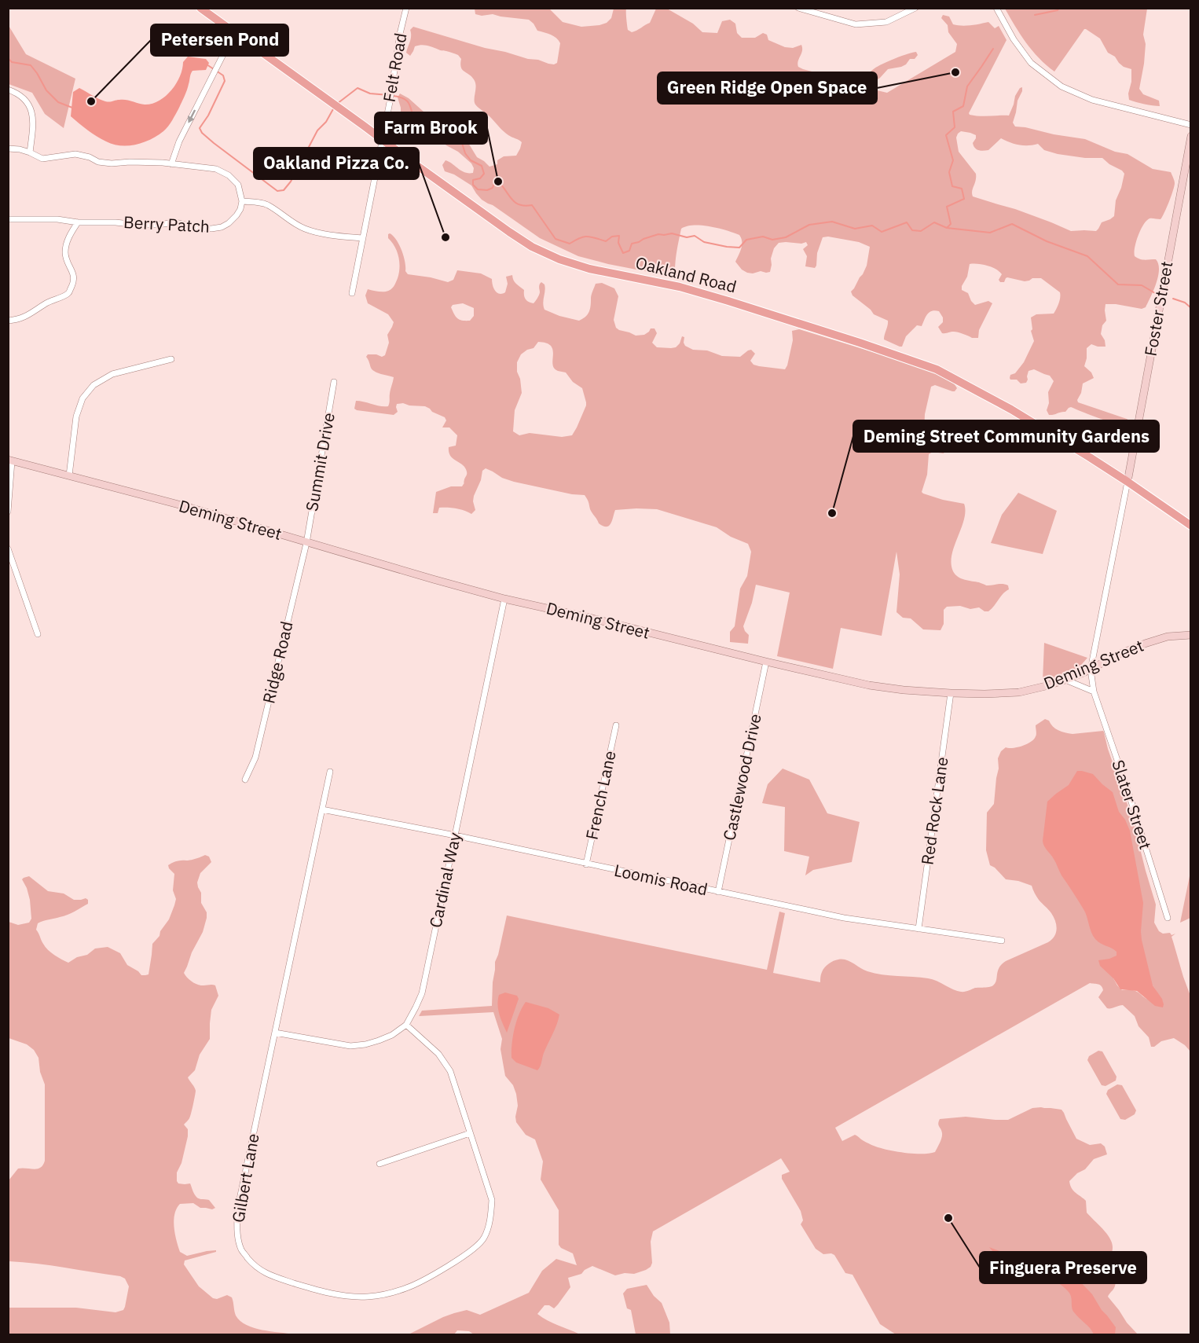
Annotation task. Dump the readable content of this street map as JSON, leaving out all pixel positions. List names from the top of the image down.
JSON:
{
  "streets": {
    "main road": ["Oakland Road"],
    "street": [
      "Felt Road",
      "Berry Patch",
      "Foster Street",
      "Summit Drive",
      "Deming Street",
      "Ridge Road",
      "Castlewood Drive",
      "French Lane",
      "Slater Street",
      "Red Rock Lane",
      "Cardinal Way",
      "Loomis Road",
      "Gilbert Lane"
    ]
  },
  "crossings": [
    ["Felt Road", "Oakland Road"],
    ["Oakland Road", "Foster Street"],
    ["Oakland Road", "Slater Street"],
    ["Foster Street", "Slater Street"],
    ["Summit Drive", "Deming Street"],
    ["Summit Drive", "Ridge Road"],
    ["Deming Street", "Ridge Road"],
    ["Deming Street", "Castlewood Drive"],
    ["Deming Street", "Slater Street"],
    ["Deming Street", "Red Rock Lane"],
    ["Deming Street", "Cardinal Way"],
    ["Castlewood Drive", "Loomis Road"],
    ["French Lane", "Loomis Road"],
    ["Red Rock Lane", "Loomis Road"],
    ["Cardinal Way", "Loomis Road"],
    ["Cardinal Way", "Gilbert Lane"],
    ["Loomis Road", "Gilbert Lane"]
  ],
  "places": [
    "Green Ridge Open Space",
    "Petersen Pond",
    "Farm Brook",
    "Oakland Pizza Co.",
    "Deming Street Community Gardens",
    "Finguera Preserve"
  ]
}
